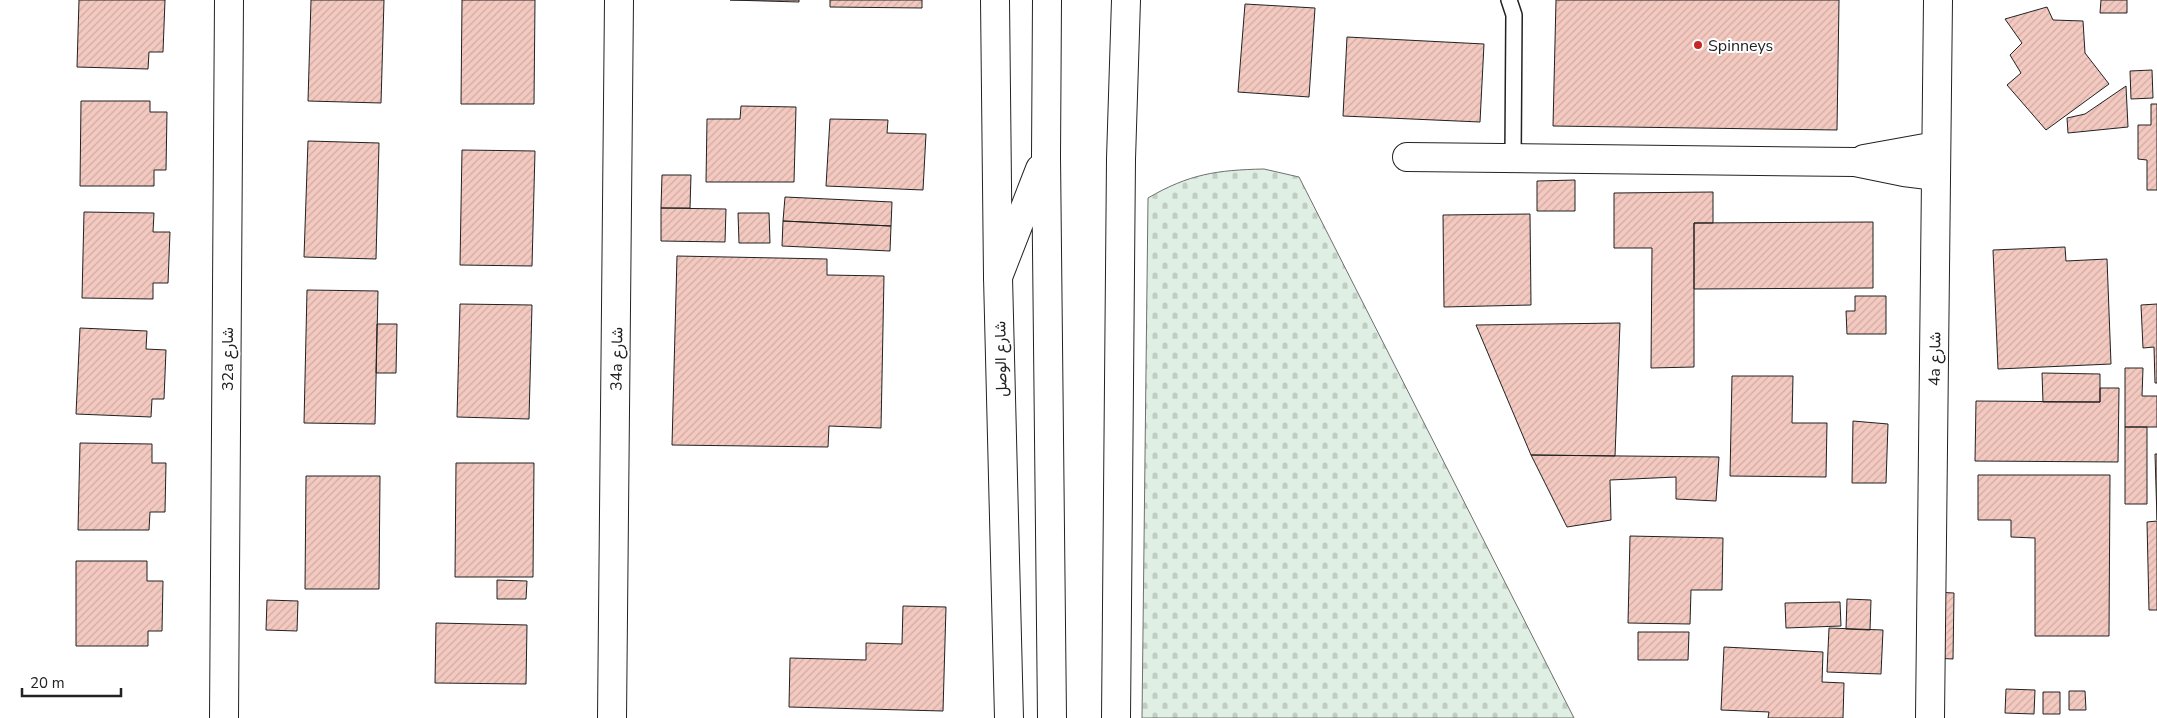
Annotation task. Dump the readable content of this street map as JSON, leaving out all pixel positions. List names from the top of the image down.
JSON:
{
  "streets": {
    "street": [
      "32a شارع",
      "34a شارع",
      "شارع الوصل",
      "4a شارع"
    ]
  },
  "places": ["Spinneys"],
  "scale_bar": "20 m"
}
